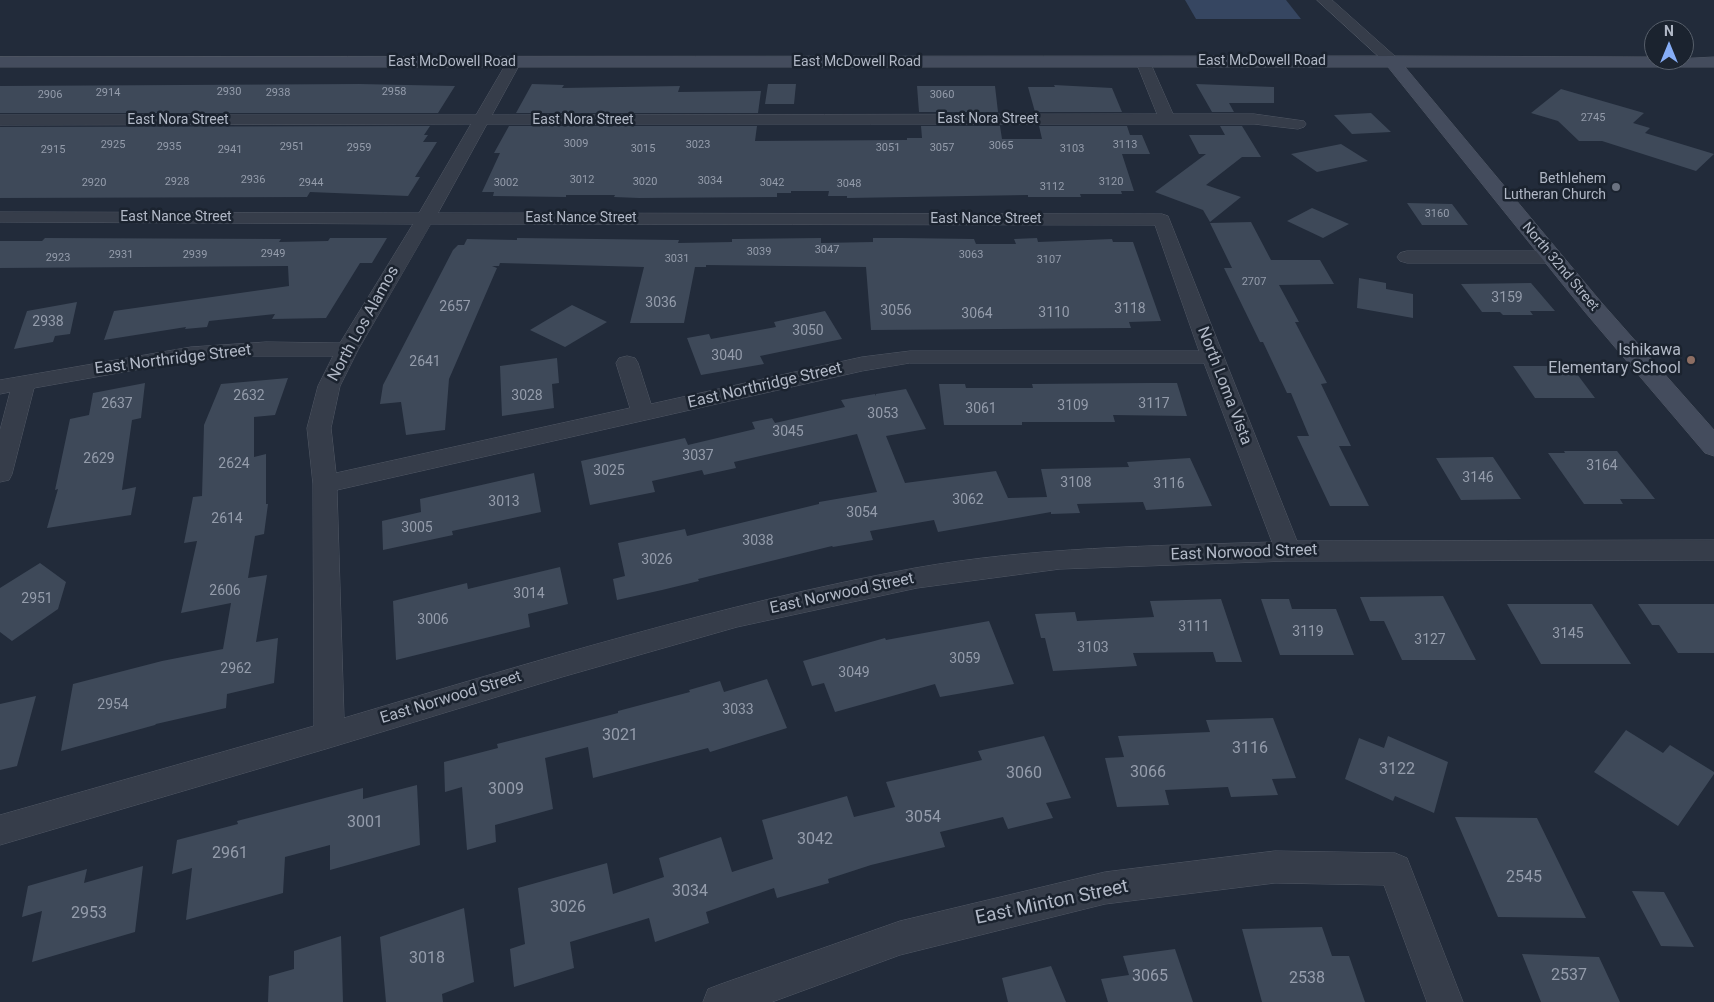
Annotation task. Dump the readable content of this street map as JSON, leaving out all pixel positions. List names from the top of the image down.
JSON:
{
  "streets": {
    "main road": ["East McDowell Road", "North 32nd Street"],
    "street": [
      "East Nora Street",
      "East Nance Street",
      "North Los Alamos",
      "East Northridge Street",
      "North Loma Vista",
      "East Norwood Street",
      "East Minton Street"
    ]
  },
  "crossings": [
    ["East McDowell Road", "North 32nd Street"],
    ["East McDowell Road", "North Los Alamos"],
    ["East Nora Street", "North Los Alamos"],
    ["East Nance Street", "North Los Alamos"],
    ["East Nance Street", "North Loma Vista"],
    ["North Los Alamos", "East Northridge Street"],
    ["North Los Alamos", "East Norwood Street"],
    ["East Northridge Street", "North Loma Vista"],
    ["North Loma Vista", "East Norwood Street"]
  ],
  "places": ["Bethlehem Lutheran Church", "Ishikawa Elementary School"],
  "house_numbers": [
    "2930",
    "2958",
    "2914",
    "2938",
    "2906",
    "3060",
    "2745",
    "3009",
    "2925",
    "3023",
    "3113",
    "3065",
    "2935",
    "2951",
    "2959",
    "3051",
    "3057",
    "3015",
    "3103",
    "2915",
    "2941",
    "2936",
    "3012",
    "3034",
    "2928",
    "3020",
    "3120",
    "2920",
    "2944",
    "3002",
    "3042",
    "3048",
    "3112",
    "3160",
    "3047",
    "3039",
    "2949",
    "2931",
    "2939",
    "3063",
    "2923",
    "3031",
    "3107",
    "2707",
    "3159",
    "3036",
    "2657",
    "3118",
    "3056",
    "3110",
    "3064",
    "2938",
    "3050",
    "3040",
    "2641",
    "2632",
    "3028",
    "2637",
    "3117",
    "3109",
    "3061",
    "3053",
    "3045",
    "3037",
    "2629",
    "2624",
    "3164",
    "3025",
    "3146",
    "3108",
    "3116",
    "3062",
    "3013",
    "3054",
    "2614",
    "3005",
    "3038",
    "3026",
    "2606",
    "3014",
    "2951",
    "3006",
    "3111",
    "3119",
    "3145",
    "3127",
    "3103",
    "3059",
    "2962",
    "3049",
    "2954",
    "3033",
    "3021",
    "3116",
    "3122",
    "3066",
    "3060",
    "3009",
    "3054",
    "3001",
    "3042",
    "2961",
    "2545",
    "3034",
    "3026",
    "2953",
    "3018",
    "2537",
    "3065",
    "2538"
  ],
  "north": "top"
}
